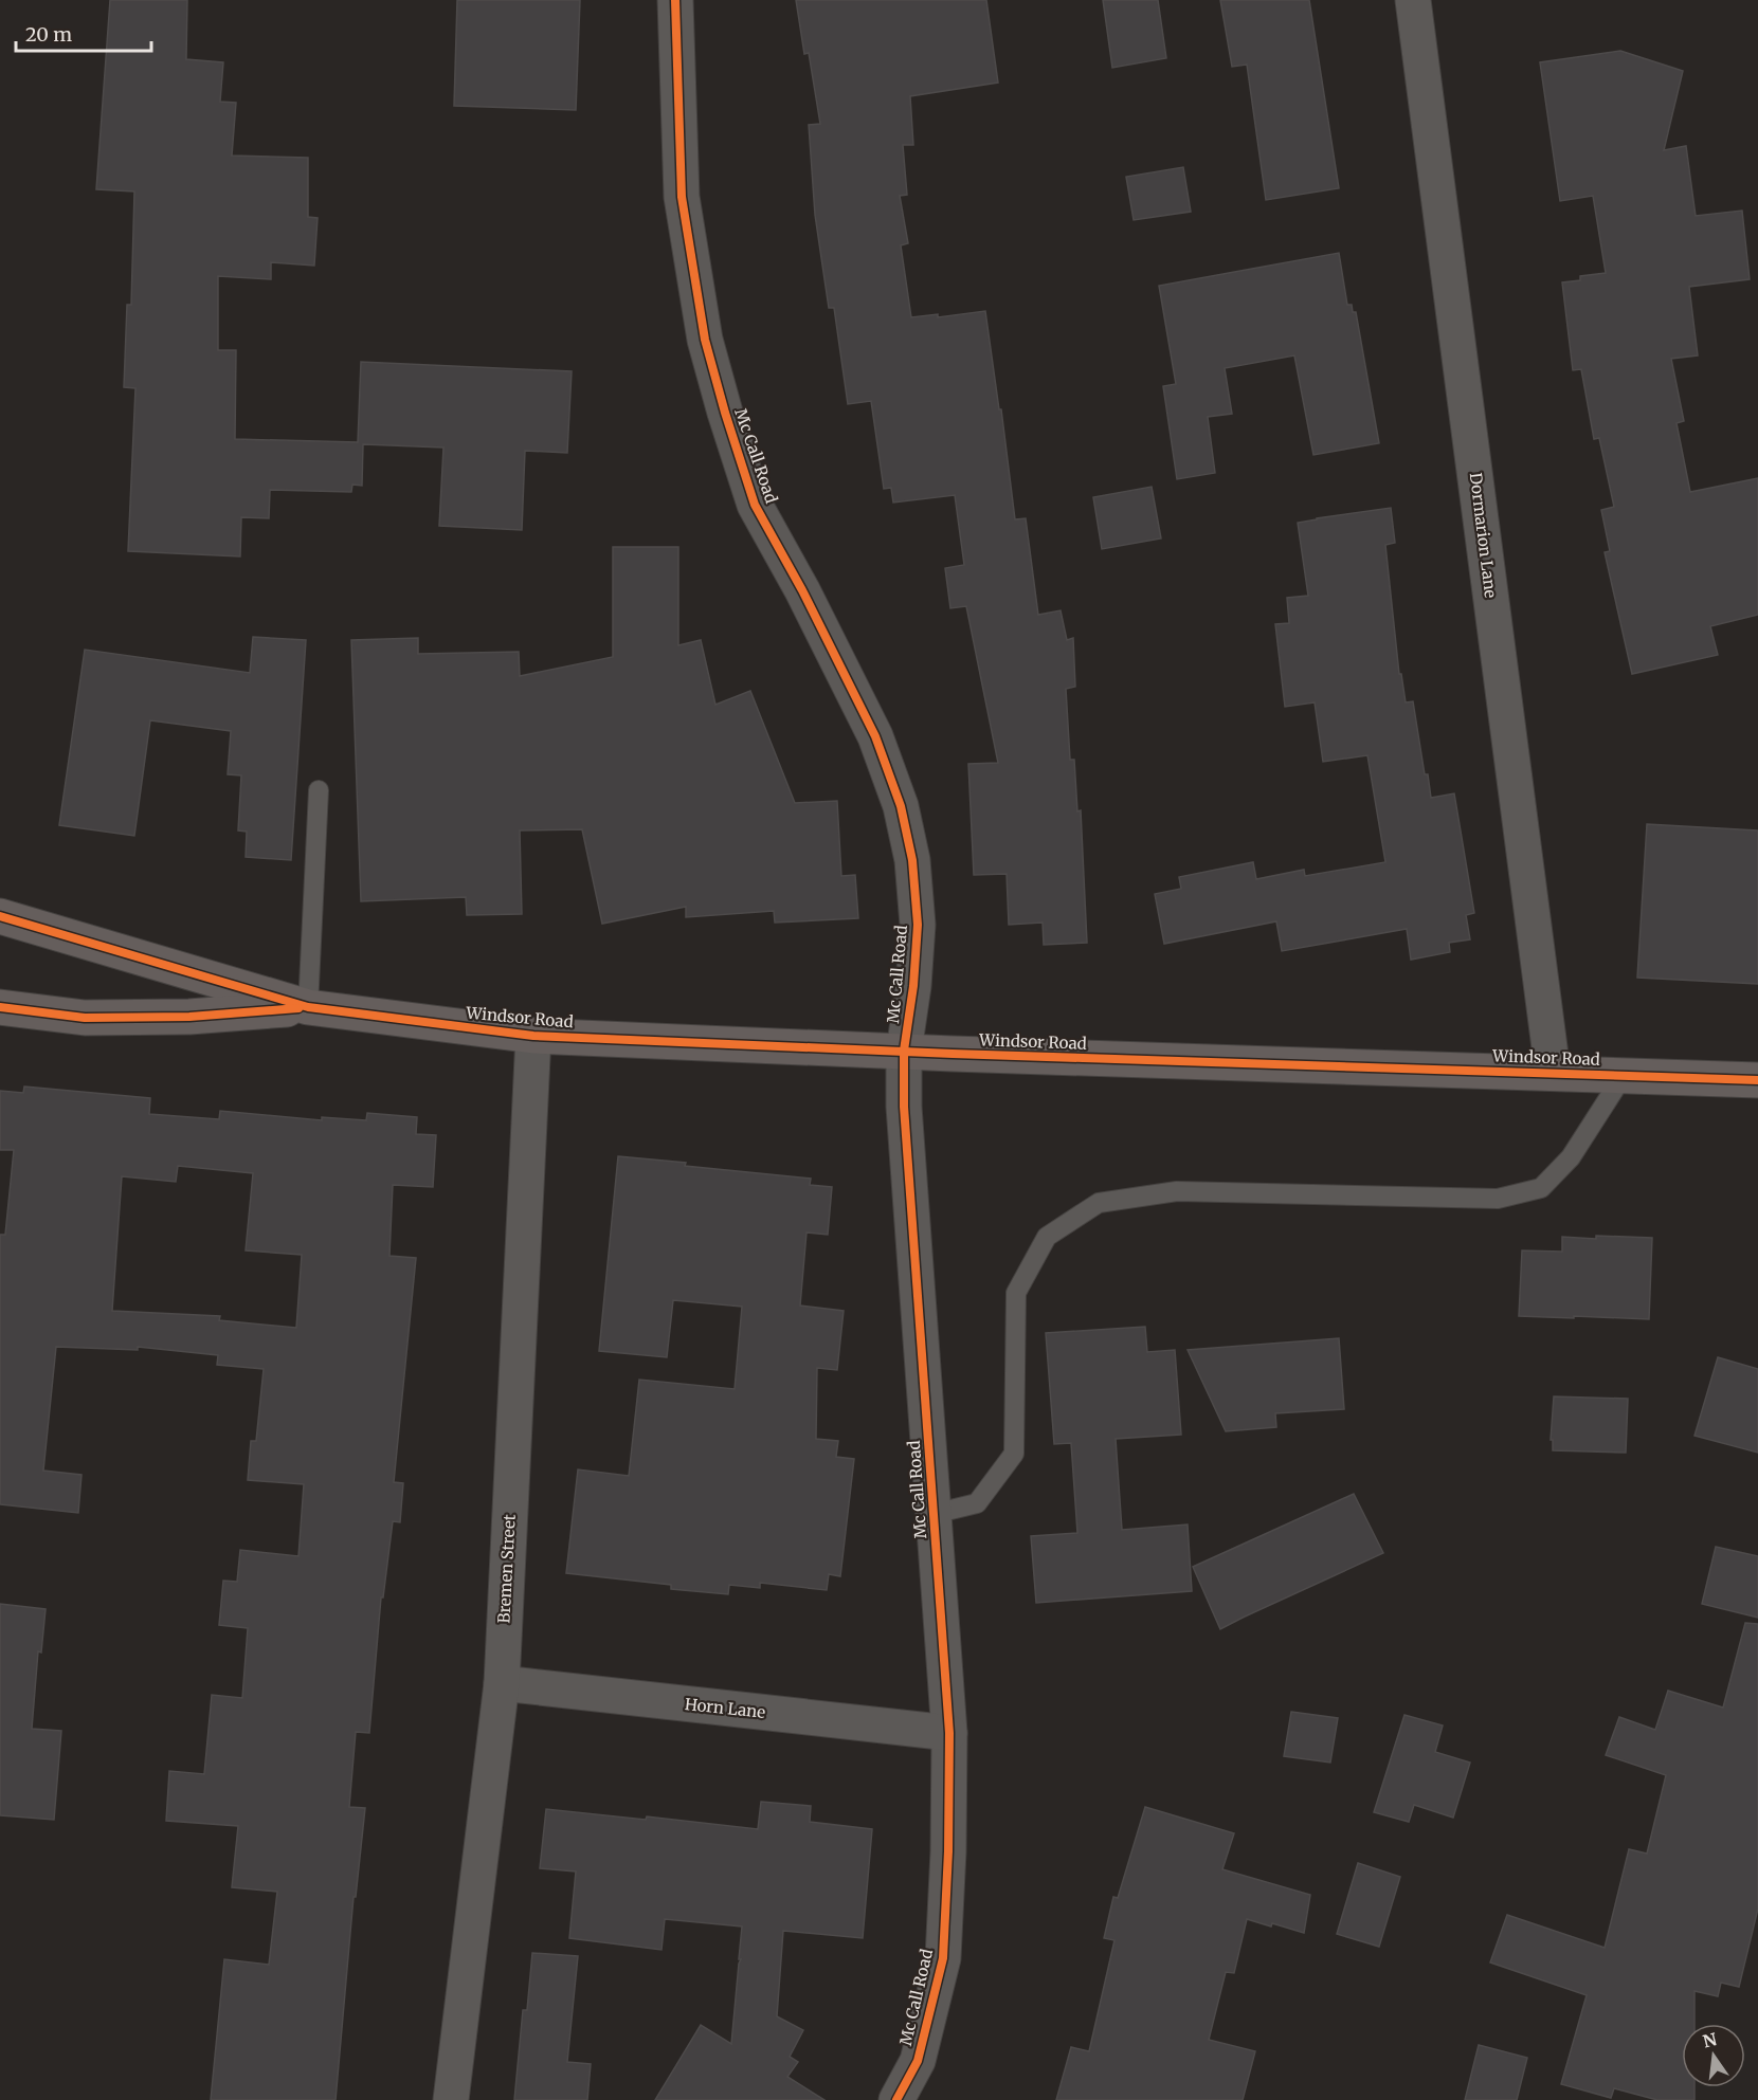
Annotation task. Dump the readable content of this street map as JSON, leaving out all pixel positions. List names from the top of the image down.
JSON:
{
  "streets": {
    "street": [
      "Mc Call Road",
      "Dormarion Lane",
      "Windsor Road",
      "Bremen Street",
      "Horn Lane"
    ]
  },
  "crossings": [
    ["Mc Call Road", "Windsor Road"],
    ["Mc Call Road", "Horn Lane"],
    ["Dormarion Lane", "Windsor Road"],
    ["Windsor Road", "Bremen Street"],
    ["Bremen Street", "Horn Lane"]
  ],
  "scale_bar": "20 m",
  "north": "top"
}
